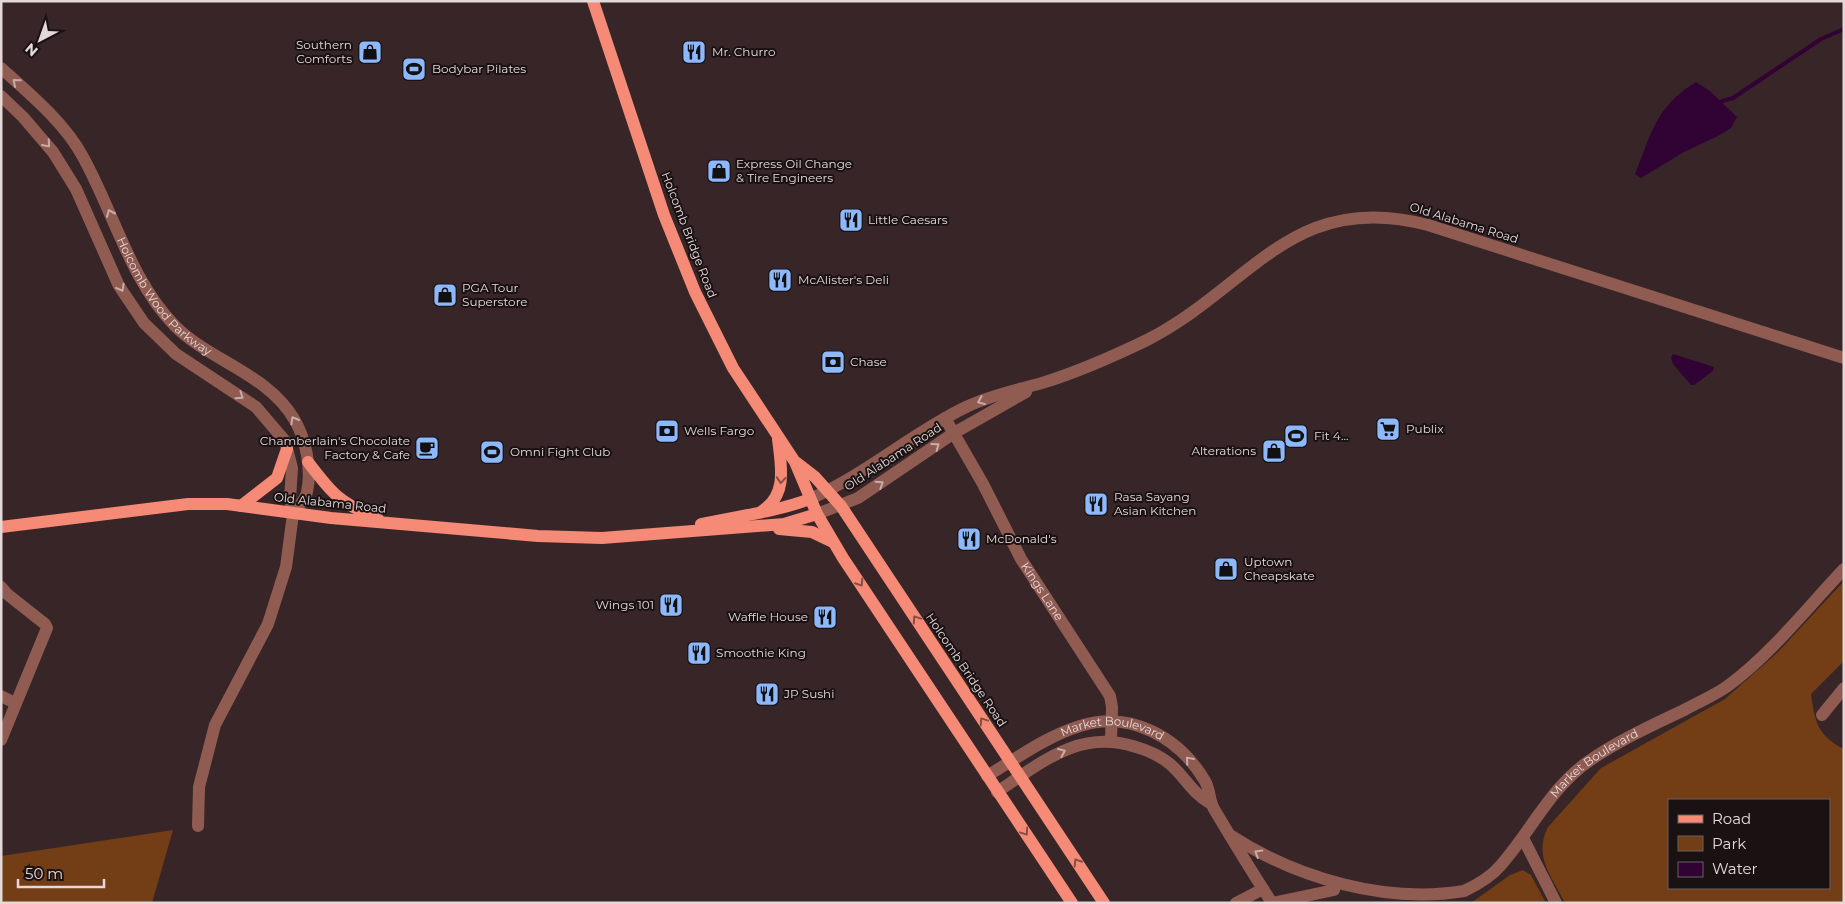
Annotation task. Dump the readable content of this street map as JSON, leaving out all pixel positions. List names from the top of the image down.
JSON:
{
  "streets": {
    "main road": ["Old Alabama Road", "Holcomb Bridge Road"],
    "street": ["Holcomb Wood Parkway", "Kings Lane", "Market Boulevard"]
  },
  "crossings": [
    ["Old Alabama Road", "Holcomb Bridge Road"],
    ["Old Alabama Road", "Holcomb Wood Parkway"],
    ["Old Alabama Road", "Kings Lane"],
    ["Holcomb Bridge Road", "Market Boulevard"],
    ["Kings Lane", "Market Boulevard"]
  ],
  "places": {
    "shop": [
      "Southern Comforts",
      "Express Oil Change & Tire Engineers",
      "PGA Tour Superstore",
      "Alterations",
      "Uptown Cheapskate"
    ],
    "restaurant": [
      "Mr. Churro",
      "Little Caesars",
      "McAlister's Deli",
      "Rasa Sayang Asian Kitchen",
      "McDonald's",
      "Wings 101",
      "Waffle House",
      "Smoothie King",
      "JP Sushi"
    ],
    "sports": ["Bodybar Pilates", "Fit 4...", "Omni Fight Club"],
    "bank": ["Chase", "Wells Fargo"],
    "supermarket": ["Publix"],
    "cafe": ["Chamberlain's Chocolate Factory & Cafe"]
  },
  "legend": ["Road", "Park", "Water"],
  "scale_bar": "50 m",
  "north": "bottom left"
}
